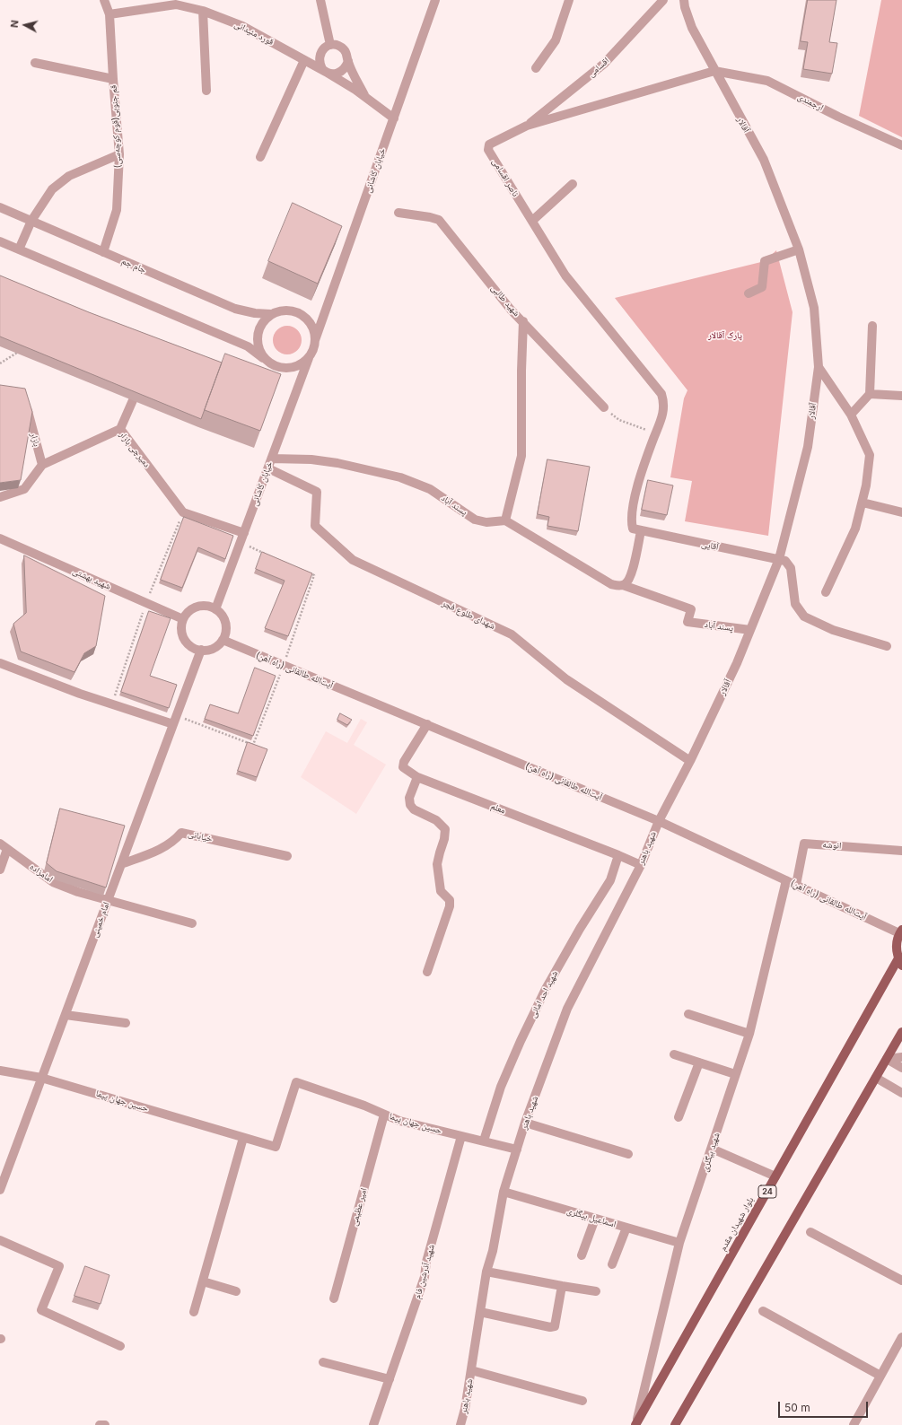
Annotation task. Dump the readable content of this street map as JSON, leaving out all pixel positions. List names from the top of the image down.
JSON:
{
  "streets": {
    "main road": ["24", "بلوار شهیدان مقدم"],
    "street": [
      "قورد مئیدانی",
      "اقسامی",
      "ارجمندی",
      "آقالار",
      "قم جنوبی(قوم کوچه‌سی)",
      "خیابان کاشانی",
      "ناصر اقسامی",
      "جام جم",
      "شهید طالبی",
      "بازار",
      "دمیرچی بازار",
      "پسند آباد",
      "آقایی",
      "شهید بهشتی",
      "شهدای طلوع فجر",
      "(راه آهن) آیت‌الله طالقانی",
      "معلم",
      "خیابانی",
      "انوشه",
      "شهید باهنر",
      "امامزاده",
      "امام خمینی",
      "شهید احد امانی",
      "حسین جهان پیما",
      "شهید بیگلری",
      "امیر عظیمی",
      "اسماعیل بیگلری",
      "شهید آذرشین فام"
    ]
  },
  "crossings": [
    ["قورد مئیدانی", "قم جنوبی(قوم کوچه‌سی)"],
    ["قورد مئیدانی", "خیابان کاشانی"],
    ["اقسامی", "ناصر اقسامی"],
    ["ارجمندی", "آقالار"],
    ["ارجمندی", "ناصر اقسامی"],
    ["آقالار", "ناصر اقسامی"],
    ["آقالار", "پسند آباد"],
    ["آقالار", "آقایی"],
    ["آقالار", "شهدای طلوع فجر"],
    ["آقالار", "(راه آهن) آیت‌الله طالقانی"],
    ["آقالار", "شهید باهنر"],
    ["قم جنوبی(قوم کوچه‌سی)", "جام جم"],
    ["خیابان کاشانی", "جام جم"],
    ["خیابان کاشانی", "پسند آباد"],
    ["خیابان کاشانی", "شهید بهشتی"],
    ["خیابان کاشانی", "شهدای طلوع فجر"],
    ["خیابان کاشانی", "(راه آهن) آیت‌الله طالقانی"],
    ["خیابان کاشانی", "امام خمینی"],
    ["بازار", "دمیرچی بازار"],
    ["شهید بهشتی", "(راه آهن) آیت‌الله طالقانی"],
    ["شهید بهشتی", "امام خمینی"],
    ["(راه آهن) آیت‌الله طالقانی", "معلم"],
    ["(راه آهن) آیت‌الله طالقانی", "انوشه"],
    ["(راه آهن) آیت‌الله طالقانی", "شهید باهنر"],
    ["(راه آهن) آیت‌الله طالقانی", "امام خمینی"],
    ["(راه آهن) آیت‌الله طالقانی", "شهید بیگلری"],
    ["(راه آهن) آیت‌الله طالقانی", "24"],
    ["معلم", "شهید باهنر"],
    ["معلم", "شهید احد امانی"],
    ["خیابانی", "امام خمینی"],
    ["شهید باهنر", "حسین جهان پیما"],
    ["شهید باهنر", "اسماعیل بیگلری"],
    ["امامزاده", "امام خمینی"],
    ["امام خمینی", "حسین جهان پیما"],
    ["شهید احد امانی", "حسین جهان پیما"],
    ["حسین جهان پیما", "امیر عظیمی"],
    ["حسین جهان پیما", "شهید آذرشین فام"],
    ["شهید بیگلری", "اسماعیل بیگلری"],
    ["شهید بیگلری", "بلوار شهیدان مقدم"],
    ["24", "بلوار شهیدان مقدم"]
  ],
  "parks": ["پارک آقالار"],
  "scale_bar": "50 m",
  "north": "left"
}
